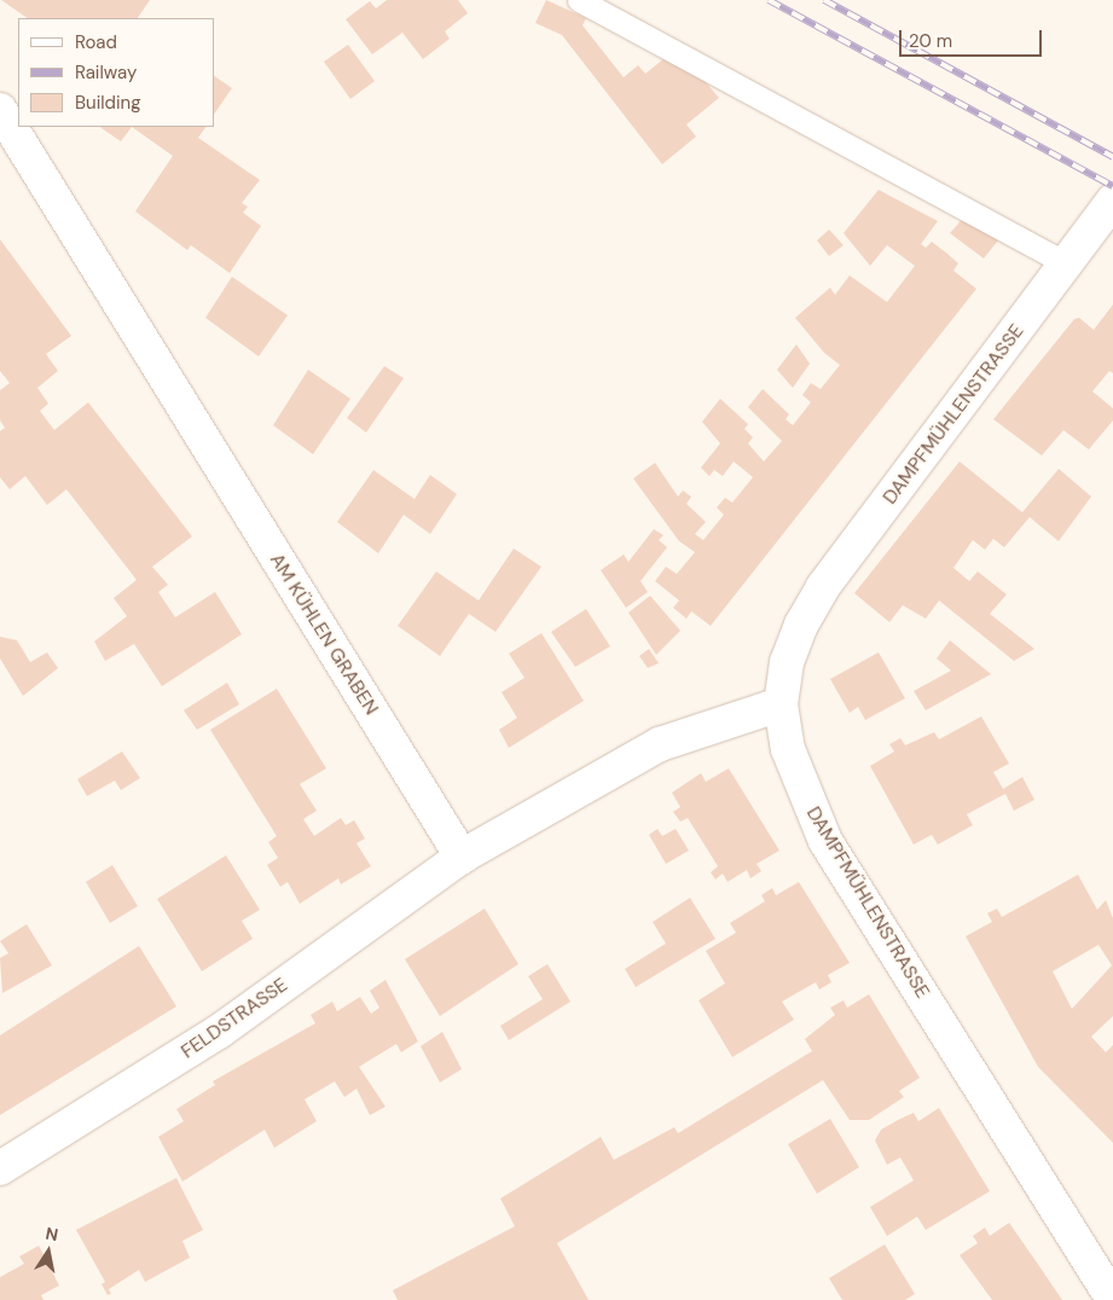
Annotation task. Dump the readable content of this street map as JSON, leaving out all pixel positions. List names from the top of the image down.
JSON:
{
  "streets": {
    "street": ["DAMPFMÜHLENSTRASSE", "AM KÜHLEN GRABEN", "FELDSTRASSE"]
  },
  "crossings": [
    ["AM KÜHLEN GRABEN", "FELDSTRASSE"]
  ],
  "legend": ["Road", "Railway", "Building"],
  "scale_bar": "20 m",
  "north": "top"
}
